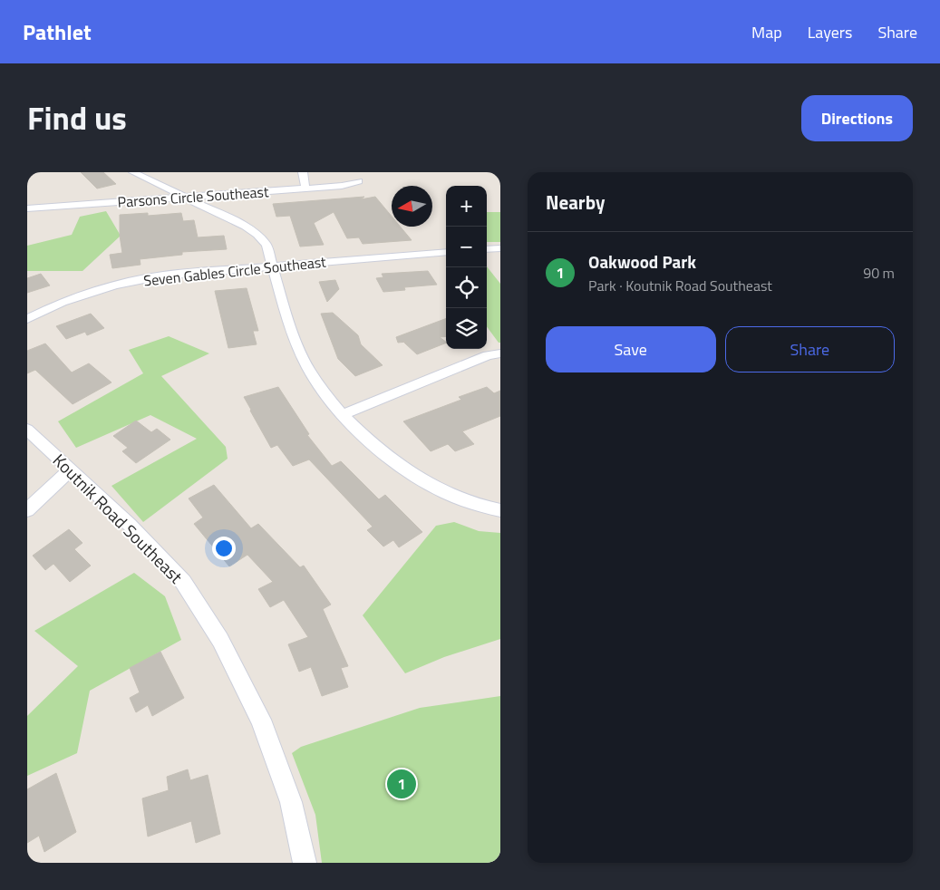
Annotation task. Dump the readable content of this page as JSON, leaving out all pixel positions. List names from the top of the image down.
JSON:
{
  "streets": {
    "street": ["Parsons Circle Southeast", "Seven Gables Circle Southeast", "Koutnik Road Southeast"]
  },
  "north": "left",
  "page": {
    "header": "Pathlet",
    "nav": ["Map", "Layers", "Share"],
    "title": "Find us",
    "buttons": [
      "Directions",
      ["Save", "Share"]
    ],
    "heading": "Nearby",
    "map_buttons": ["+", "−"],
    "list": [
      {
        "mark": "1",
        "name": "Oakwood Park",
        "note": "Park · Koutnik Road Southeast",
        "value": "90 m"
      }
    ],
    "pins": "1"
  }
}
